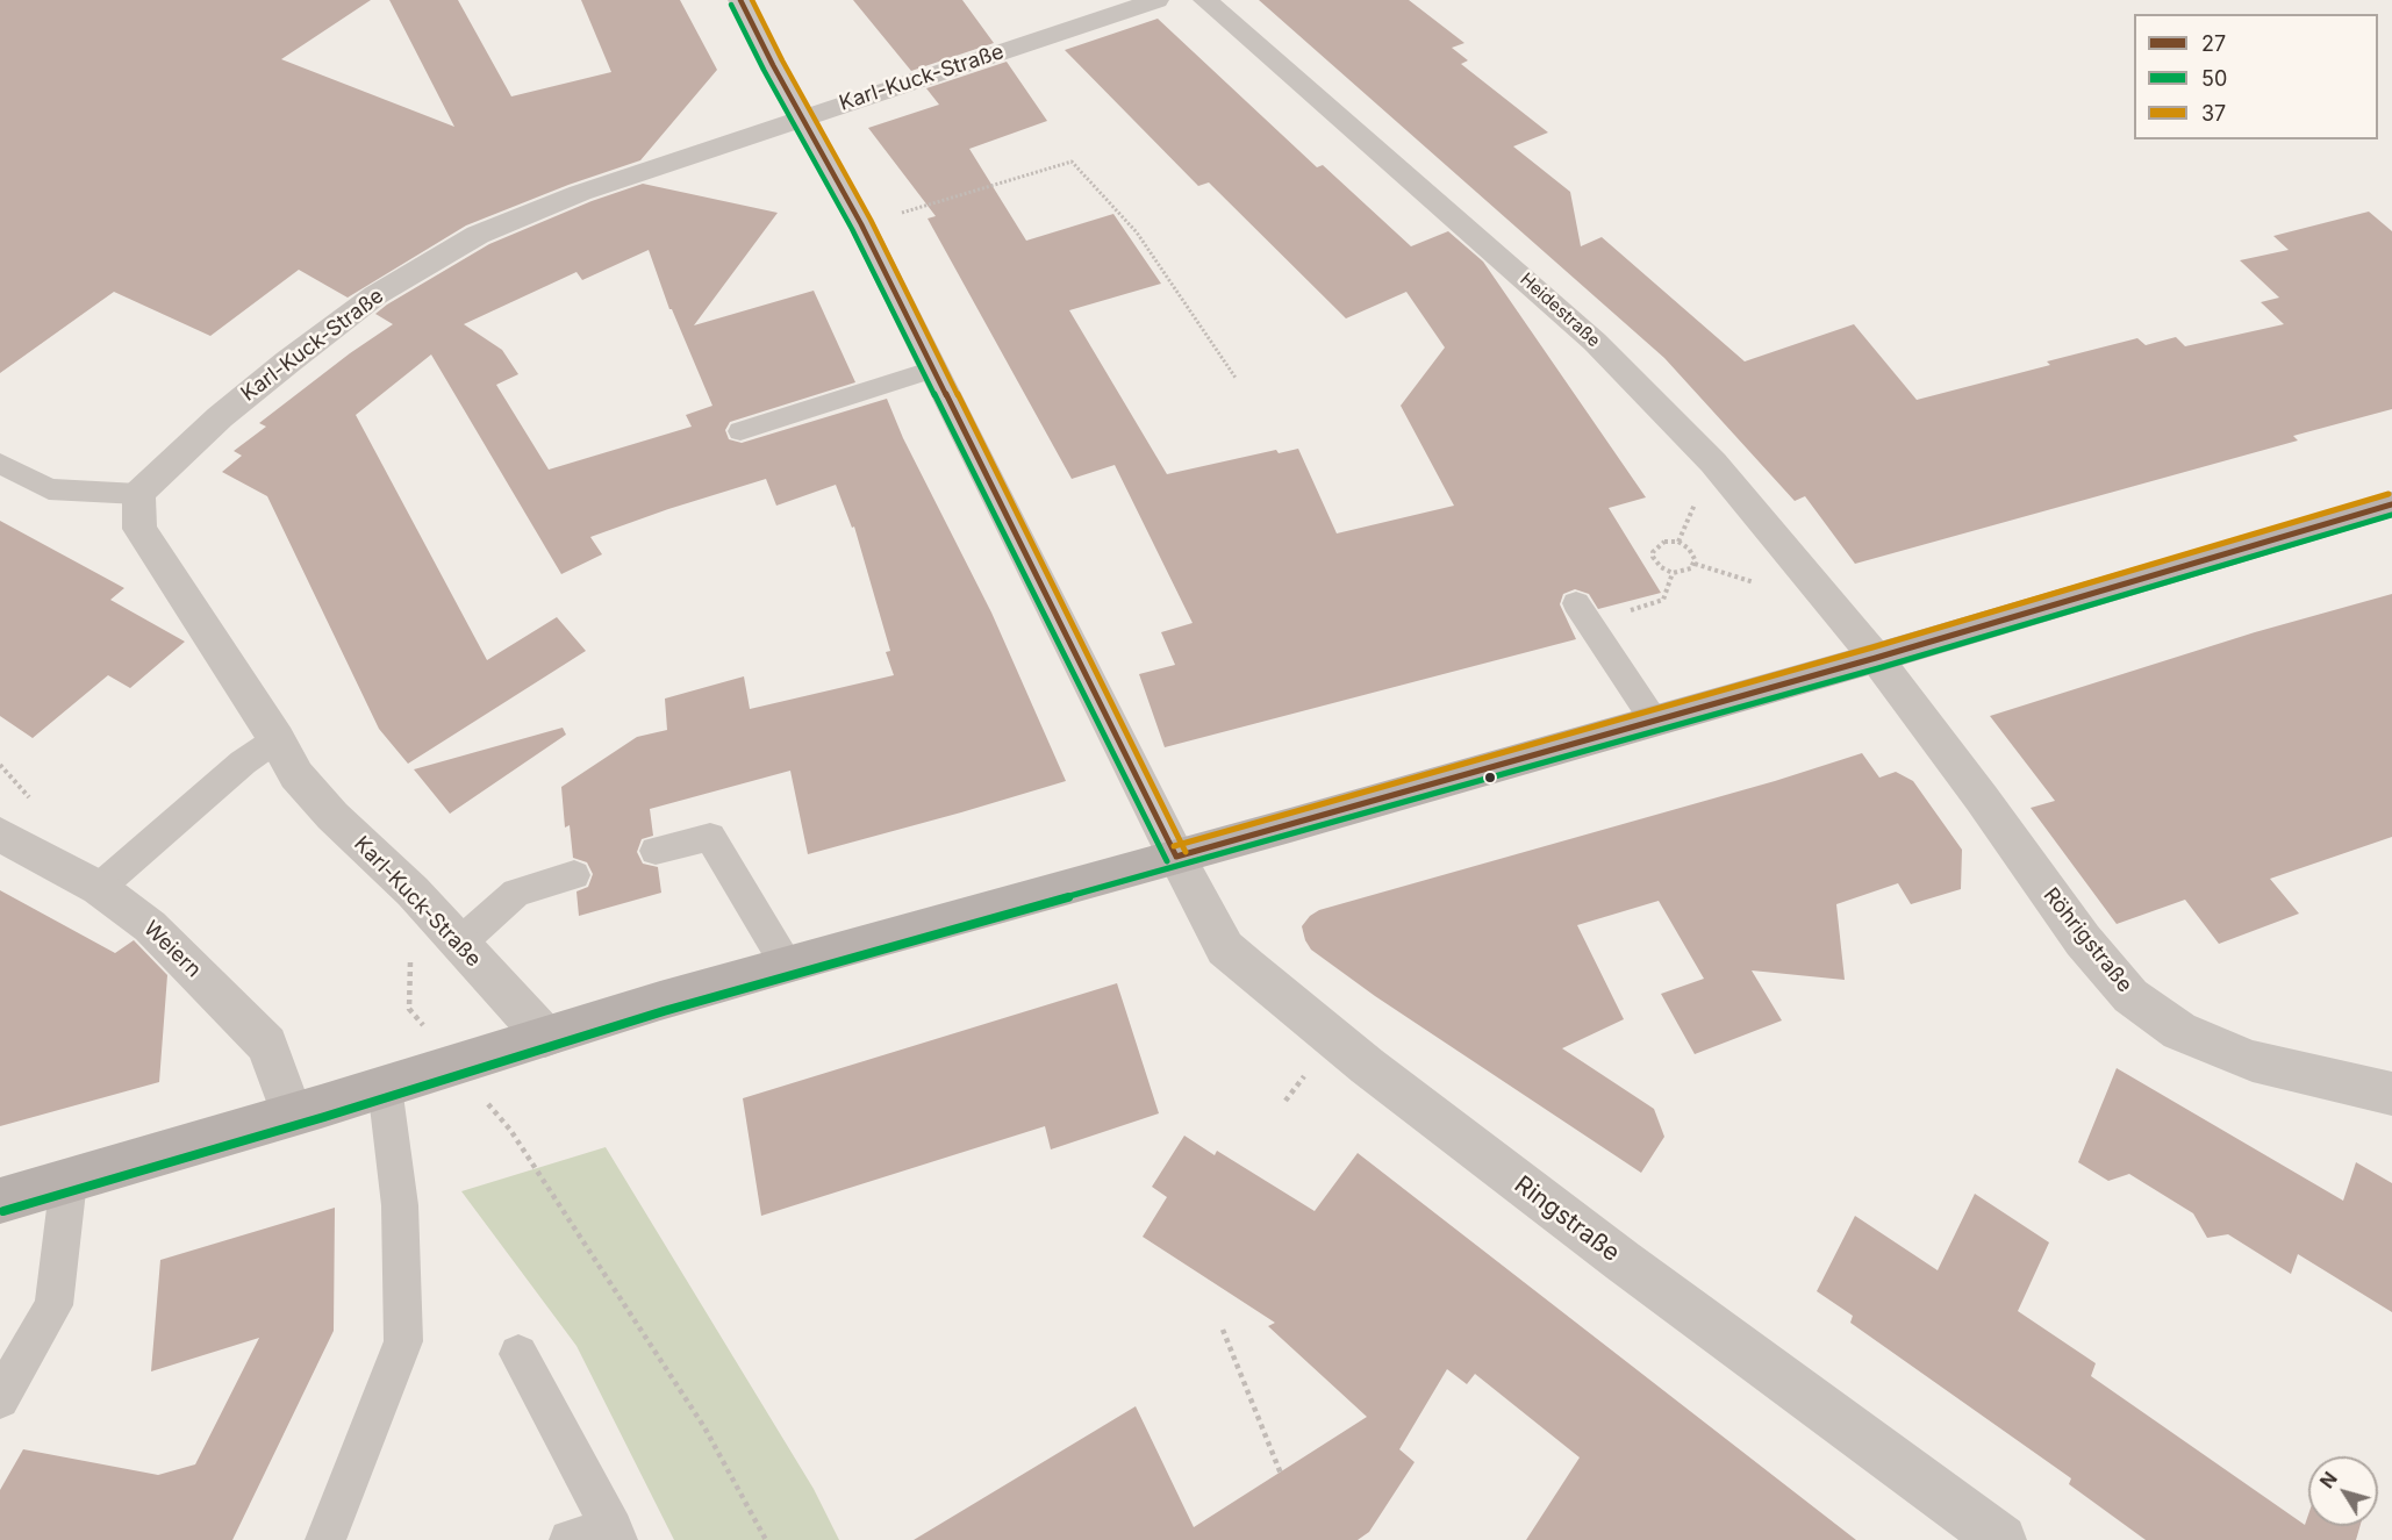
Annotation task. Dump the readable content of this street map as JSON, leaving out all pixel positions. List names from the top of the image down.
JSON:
{
  "streets": {
    "street": [
      "Karl-Kuck-Straße",
      "Heidestraße",
      "Röhrigstraße",
      "Weiern",
      "Ringstraße"
    ]
  },
  "crossings": [
    ["Karl-Kuck-Straße", "Ringstraße"],
    ["Heidestraße", "Röhrigstraße"]
  ],
  "lines": ["transit line 27", "transit line 37", "transit line 50"],
  "legend": ["27", "50", "37"],
  "north": "top left"
}
